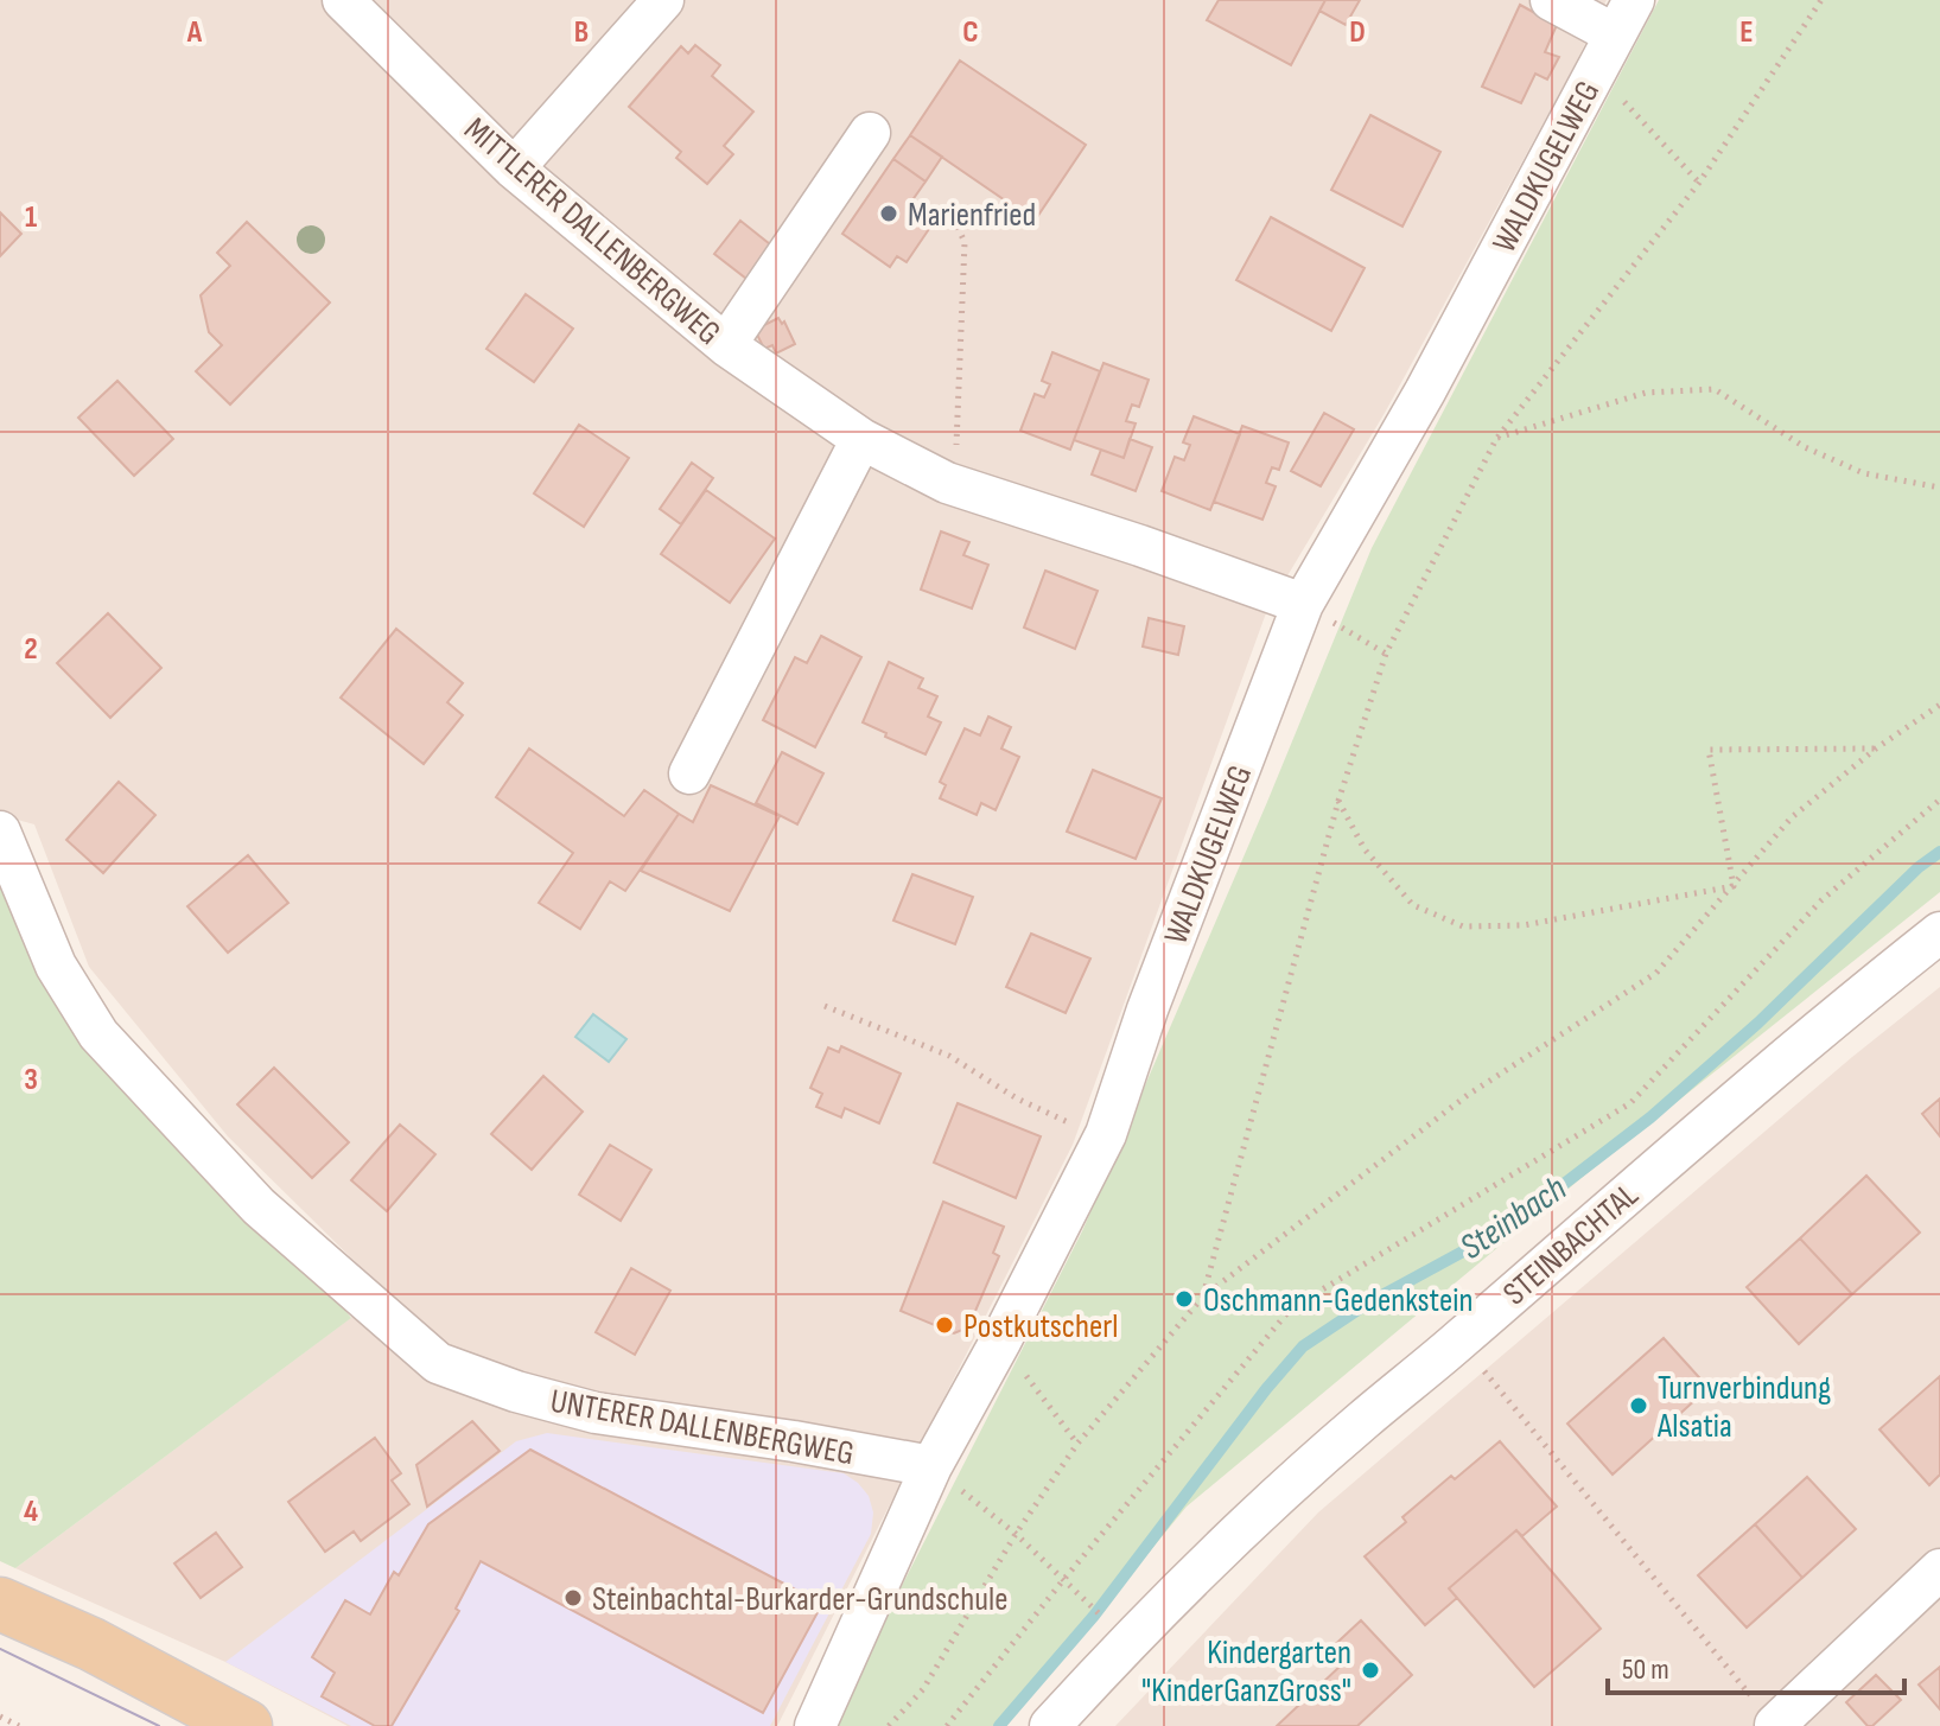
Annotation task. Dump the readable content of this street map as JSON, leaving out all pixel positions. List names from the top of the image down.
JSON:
{
  "streets": {
    "street": [
      "WALDKUGELWEG",
      "MITTLERER DALLENBERGWEG",
      "STEINBACHTAL",
      "UNTERER DALLENBERGWEG"
    ]
  },
  "crossings": [
    ["WALDKUGELWEG", "MITTLERER DALLENBERGWEG"],
    ["WALDKUGELWEG", "UNTERER DALLENBERGWEG"]
  ],
  "water": ["Steinbach"],
  "places": [
    "Marienfried",
    "Oschmann-Gedenkstein",
    "Postkutscherl",
    "Turnverbindung Alsatia",
    "Steinbachtal-Burkarder-Grundschule",
    "Kindergarten \"KinderGanzGross\""
  ],
  "scale_bar": "50 m",
  "grid": {
    "columns": [
      "A",
      "B",
      "C",
      "D",
      "E"
    ],
    "rows": [
      "1",
      "2",
      "3",
      "4"
    ]
  }
}
